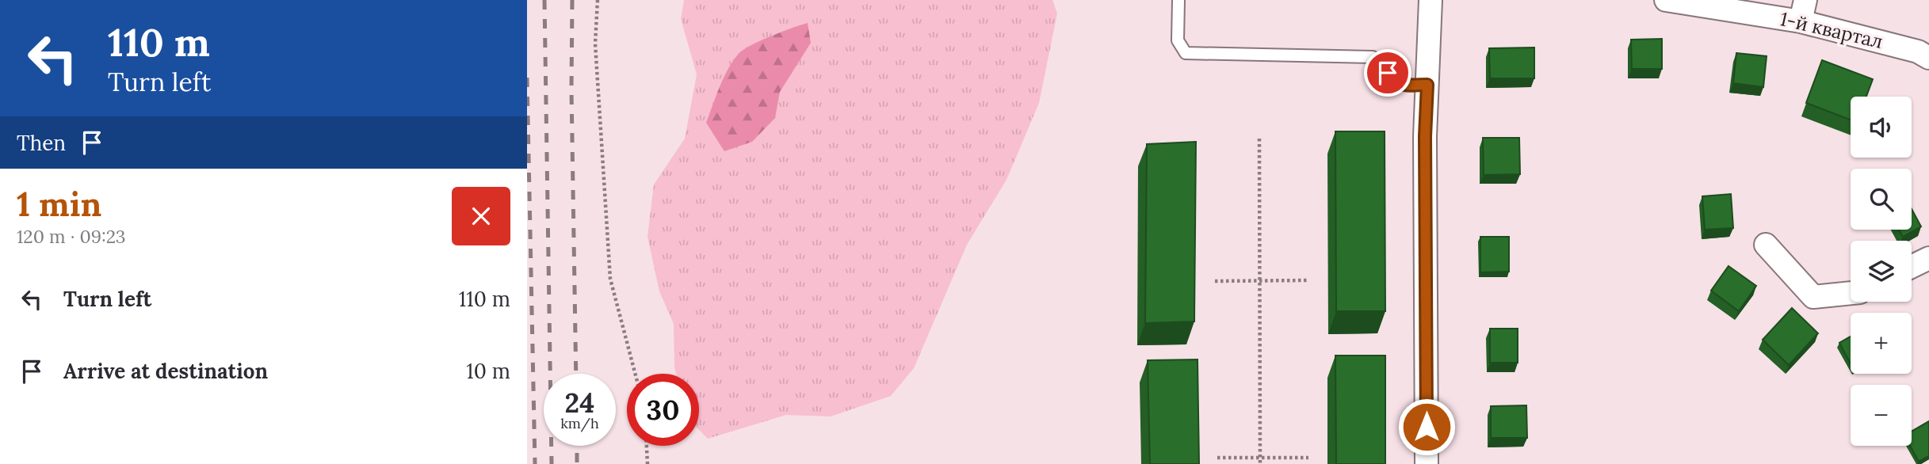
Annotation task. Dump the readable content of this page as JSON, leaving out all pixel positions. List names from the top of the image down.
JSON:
{
  "streets": {
    "street": ["1-й квартал"]
  },
  "page": {
    "turn": ["110 m", "Turn left"],
    "map_buttons": ["+", "−"],
    "then": "Then",
    "heading": ["1 min", "120 m · 09:23"],
    "list": [
      {
        "name": "Turn left",
        "value": "110 m"
      },
      {
        "name": "Arrive at destination",
        "value": "10 m"
      }
    ],
    "speed": "24 km/h",
    "limit": "30"
  }
}
